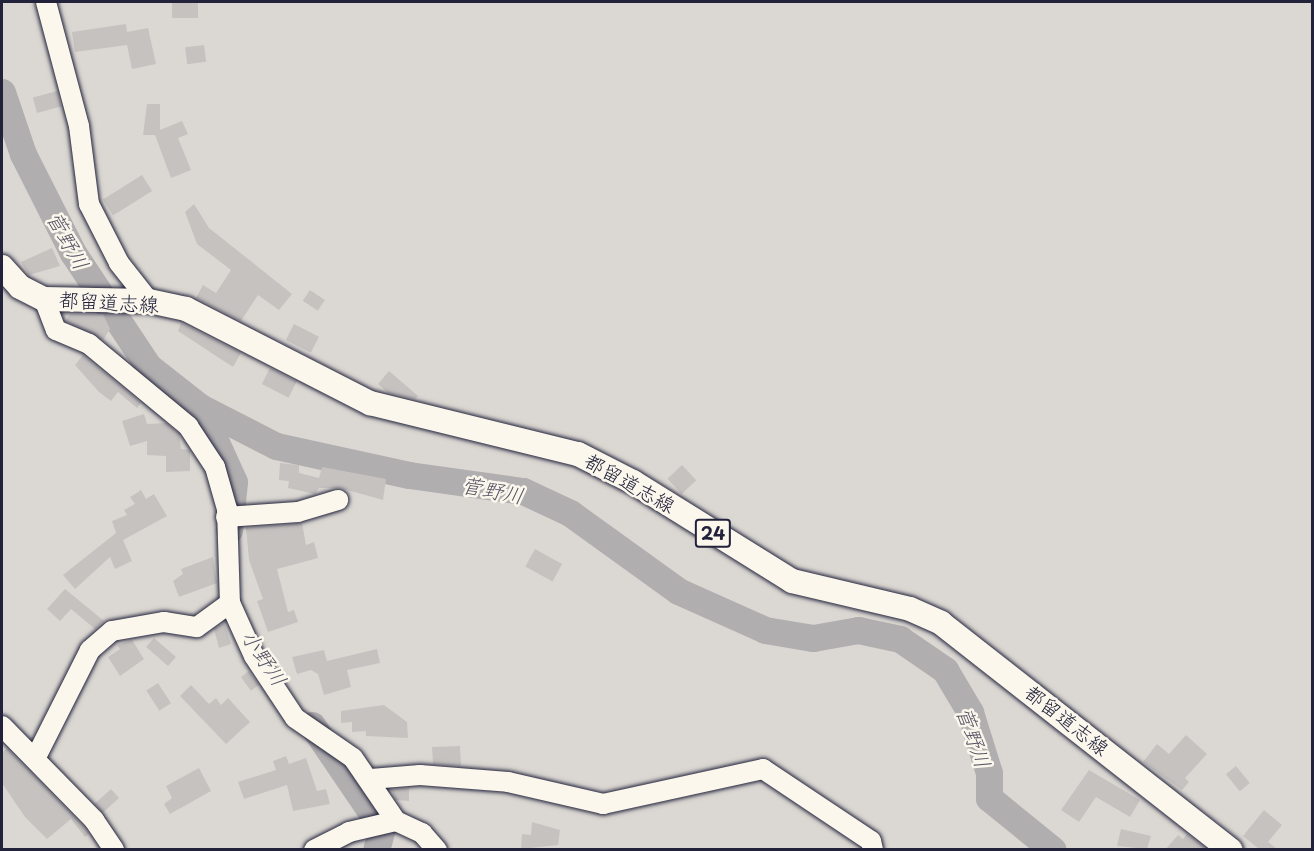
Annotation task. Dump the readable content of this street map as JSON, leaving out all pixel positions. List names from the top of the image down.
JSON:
{
  "streets": {
    "main road": ["都留道志線", "24"]
  },
  "water": ["菅野川", "小野川"]
}
